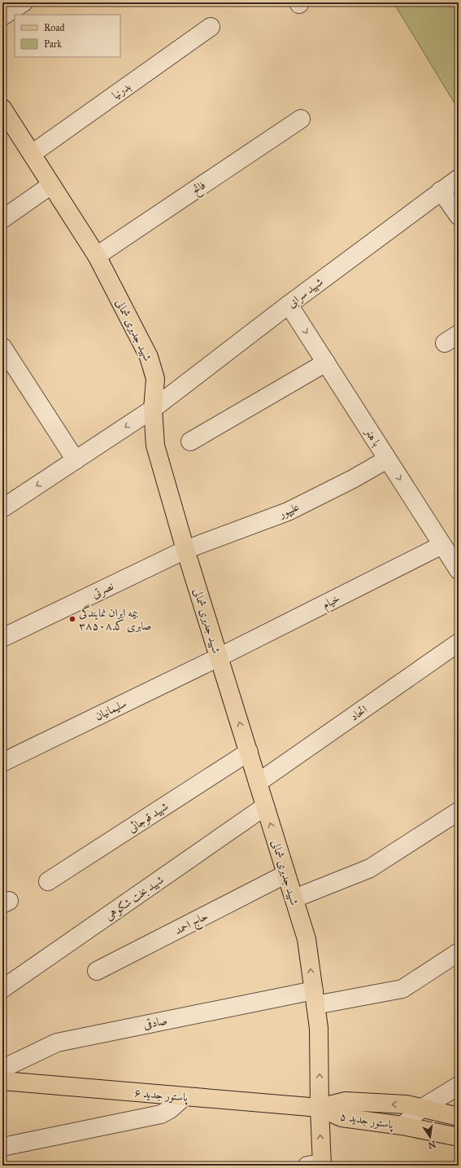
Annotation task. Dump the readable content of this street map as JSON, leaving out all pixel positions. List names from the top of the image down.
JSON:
{
  "streets": {
    "main road": ["شهید جدیری شمالی", "پاستور جدید ۶", "پاستور جدید ۵"],
    "street": [
      "بدرنیا",
      "فاتح",
      "شهید سرابی",
      "با هنر",
      "علیپور",
      "نصرتی",
      "خیام",
      "سلیمانیان",
      "اتحاد",
      "شهید قوجائی",
      "شهید بخت شکوهی",
      "حاج احمد",
      "صادقی"
    ]
  },
  "crossings": [
    ["بدرنیا", "شهید جدیری شمالی"],
    ["فاتح", "شهید جدیری شمالی"],
    ["شهید سرابی", "شهید جدیری شمالی"],
    ["شهید سرابی", "با هنر"],
    ["شهید جدیری شمالی", "علیپور"],
    ["شهید جدیری شمالی", "نصرتی"],
    ["شهید جدیری شمالی", "خیام"],
    ["شهید جدیری شمالی", "سلیمانیان"],
    ["شهید جدیری شمالی", "اتحاد"],
    ["شهید جدیری شمالی", "شهید قوجائی"],
    ["شهید جدیری شمالی", "شهید بخت شکوهی"],
    ["شهید جدیری شمالی", "حاج احمد"],
    ["شهید جدیری شمالی", "صادقی"],
    ["شهید جدیری شمالی", "پاستور جدید ۶"],
    ["شهید جدیری شمالی", "پاستور جدید ۵"],
    ["با هنر", "علیپور"],
    ["با هنر", "خیام"],
    ["علیپور", "نصرتی"],
    ["خیام", "سلیمانیان"],
    ["پاستور جدید ۶", "پاستور جدید ۵"]
  ],
  "one_way": ["شهید جدیری شمالی", "با هنر"],
  "places": ["بیمه ایران نمایندگی صابری کد۳۸۵۰۸"],
  "legend": ["Road", "Park"],
  "north": "bottom"
}
